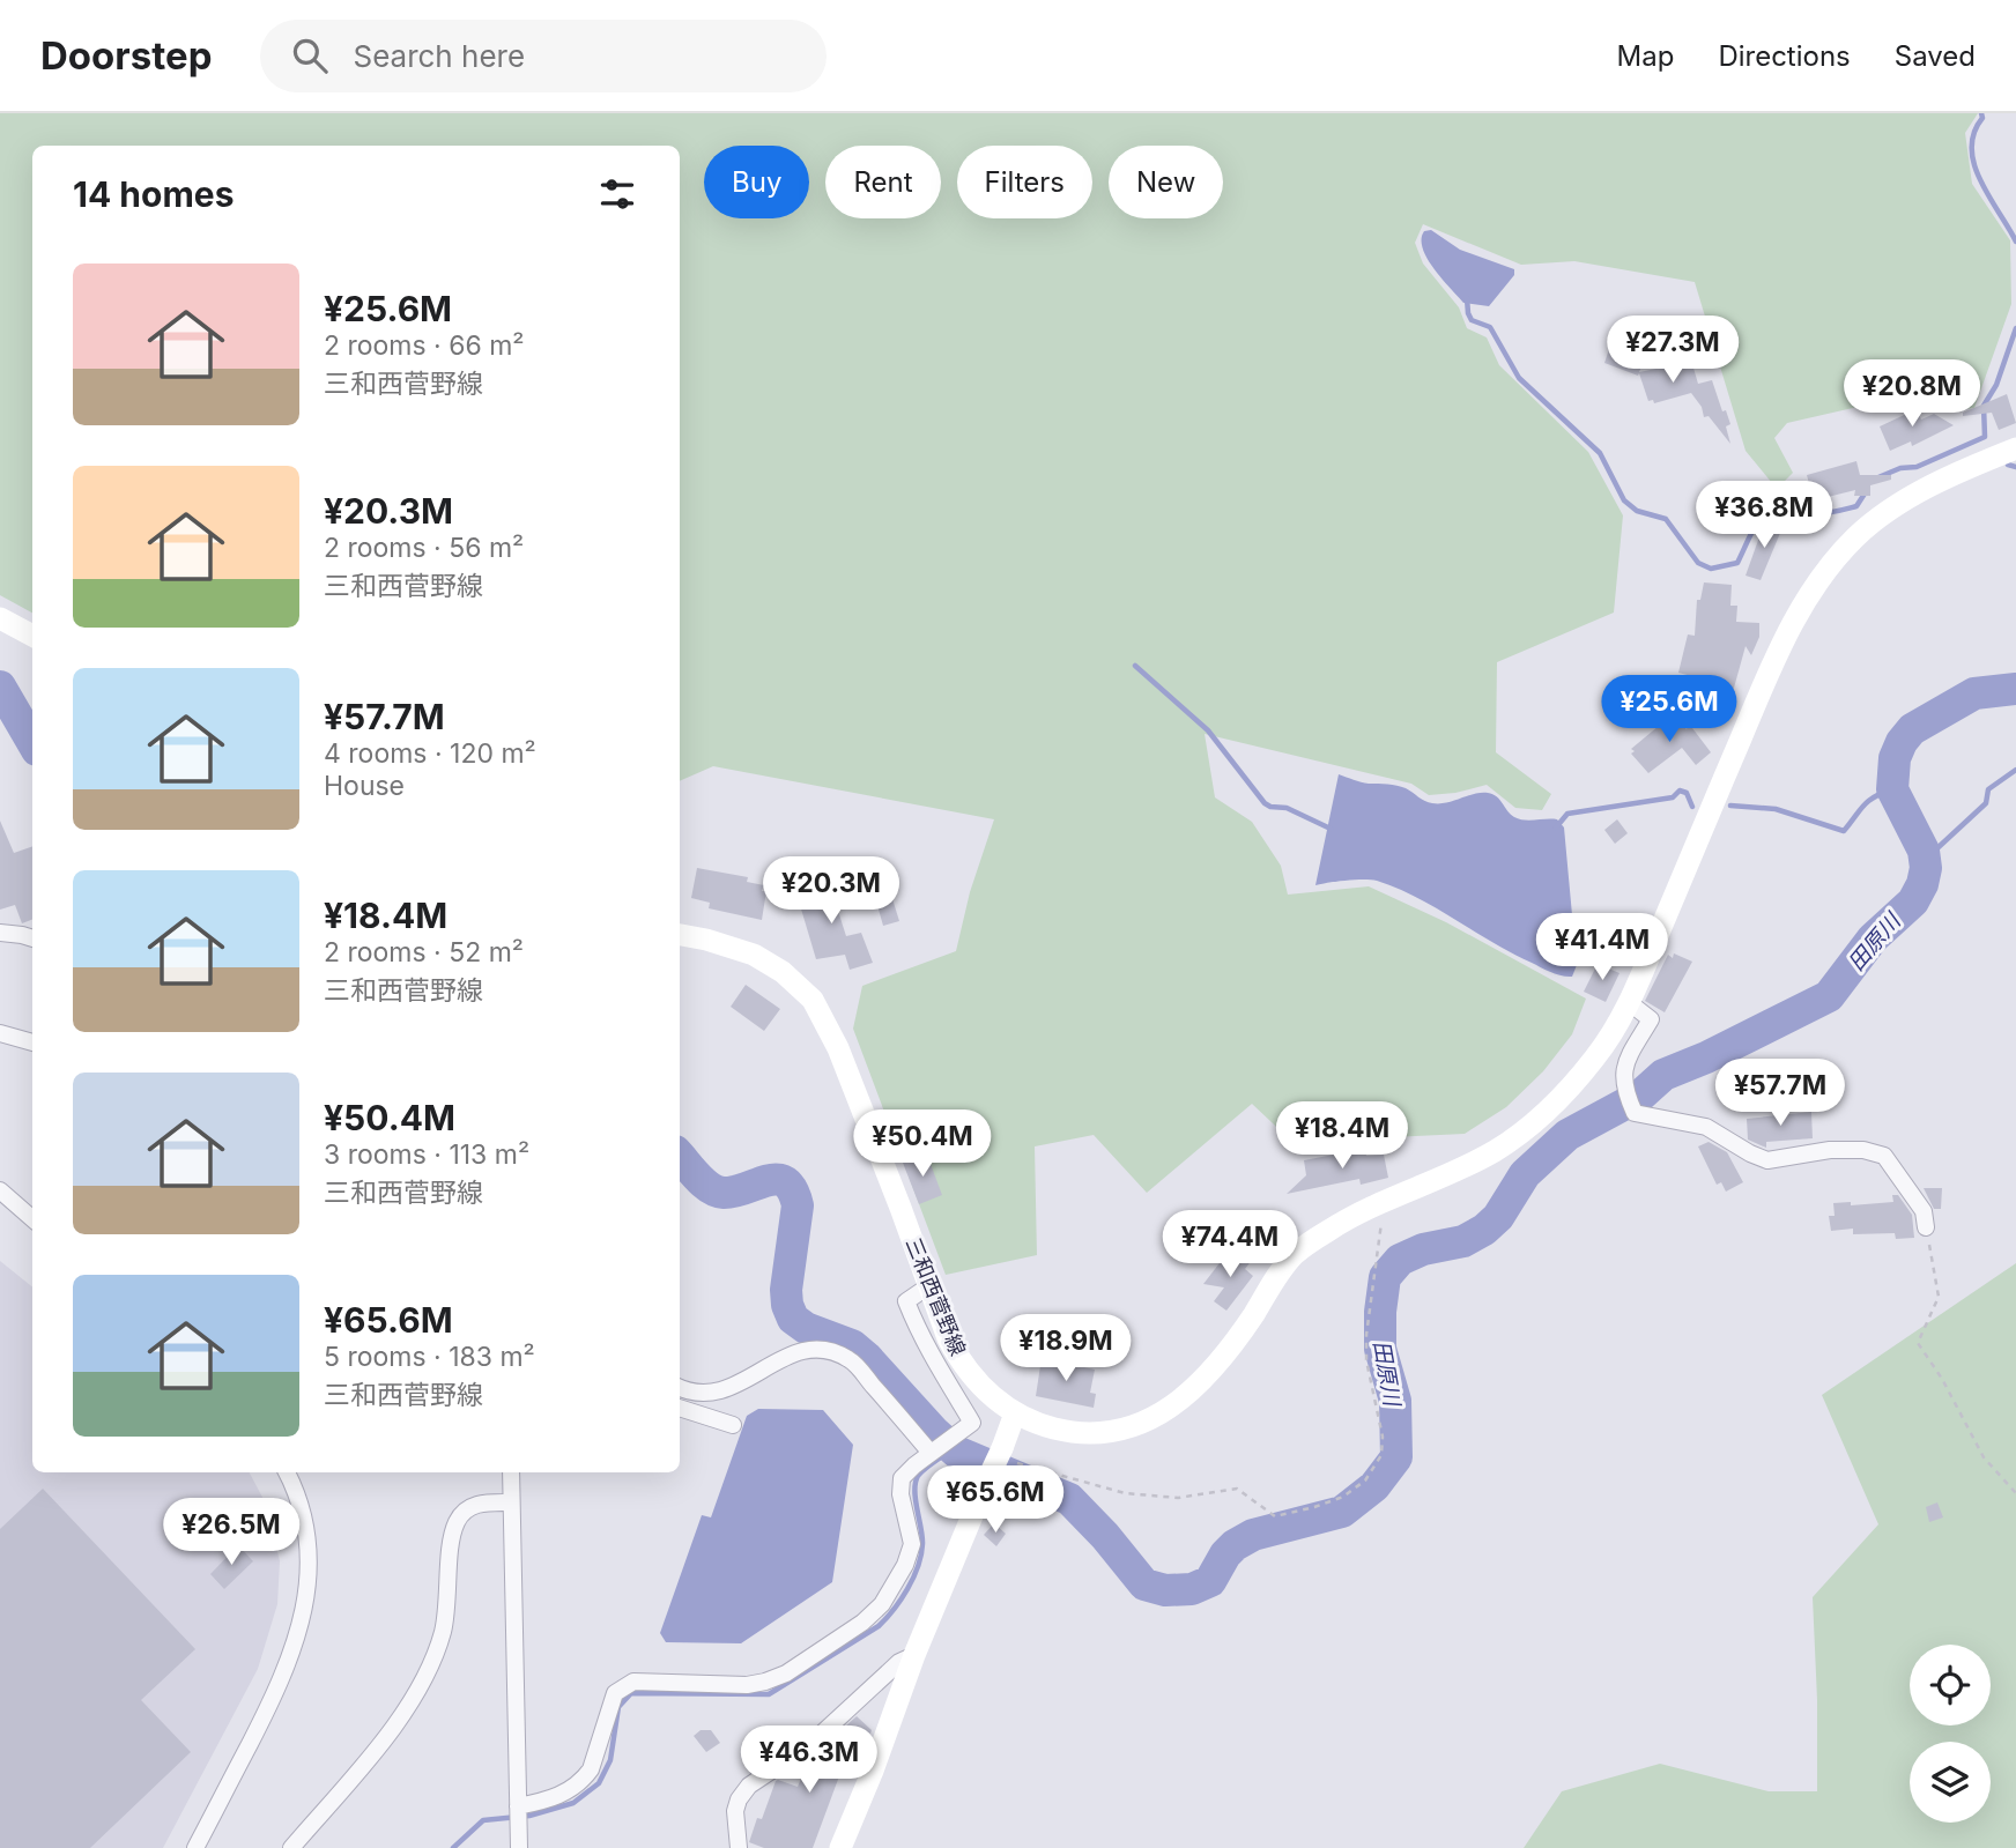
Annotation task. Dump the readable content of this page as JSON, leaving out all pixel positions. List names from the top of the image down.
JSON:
{
  "streets": {
    "main road": ["三和西菅野線"]
  },
  "water": ["田原川"],
  "page": {
    "header": "Doorstep",
    "search": "Search here",
    "nav": ["Map", "Directions", "Saved"],
    "chip": [
      "Buy",
      "Rent",
      "Filters",
      "New"
    ],
    "heading": "14 homes",
    "list": [
      {
        "name": "¥25.6M",
        "note": "2 rooms · 66 m² · 三和西菅野線"
      },
      {
        "name": "¥20.3M",
        "note": "2 rooms · 56 m² · 三和西菅野線"
      },
      {
        "name": "¥57.7M",
        "note": "4 rooms · 120 m² · House"
      },
      {
        "name": "¥18.4M",
        "note": "2 rooms · 52 m² · 三和西菅野線"
      },
      {
        "name": "¥50.4M",
        "note": "3 rooms · 113 m² · 三和西菅野線"
      },
      {
        "name": "¥65.6M",
        "note": "5 rooms · 183 m² · 三和西菅野線"
      }
    ],
    "price": [
      "¥27.3M",
      "¥20.8M",
      "¥36.8M",
      "¥25.6M",
      "¥20.3M",
      "¥41.4M",
      "¥57.7M",
      "¥18.4M",
      "¥50.4M",
      "¥74.4M",
      "¥18.9M",
      "¥65.6M",
      "¥26.5M",
      "¥46.3M"
    ]
  }
}
